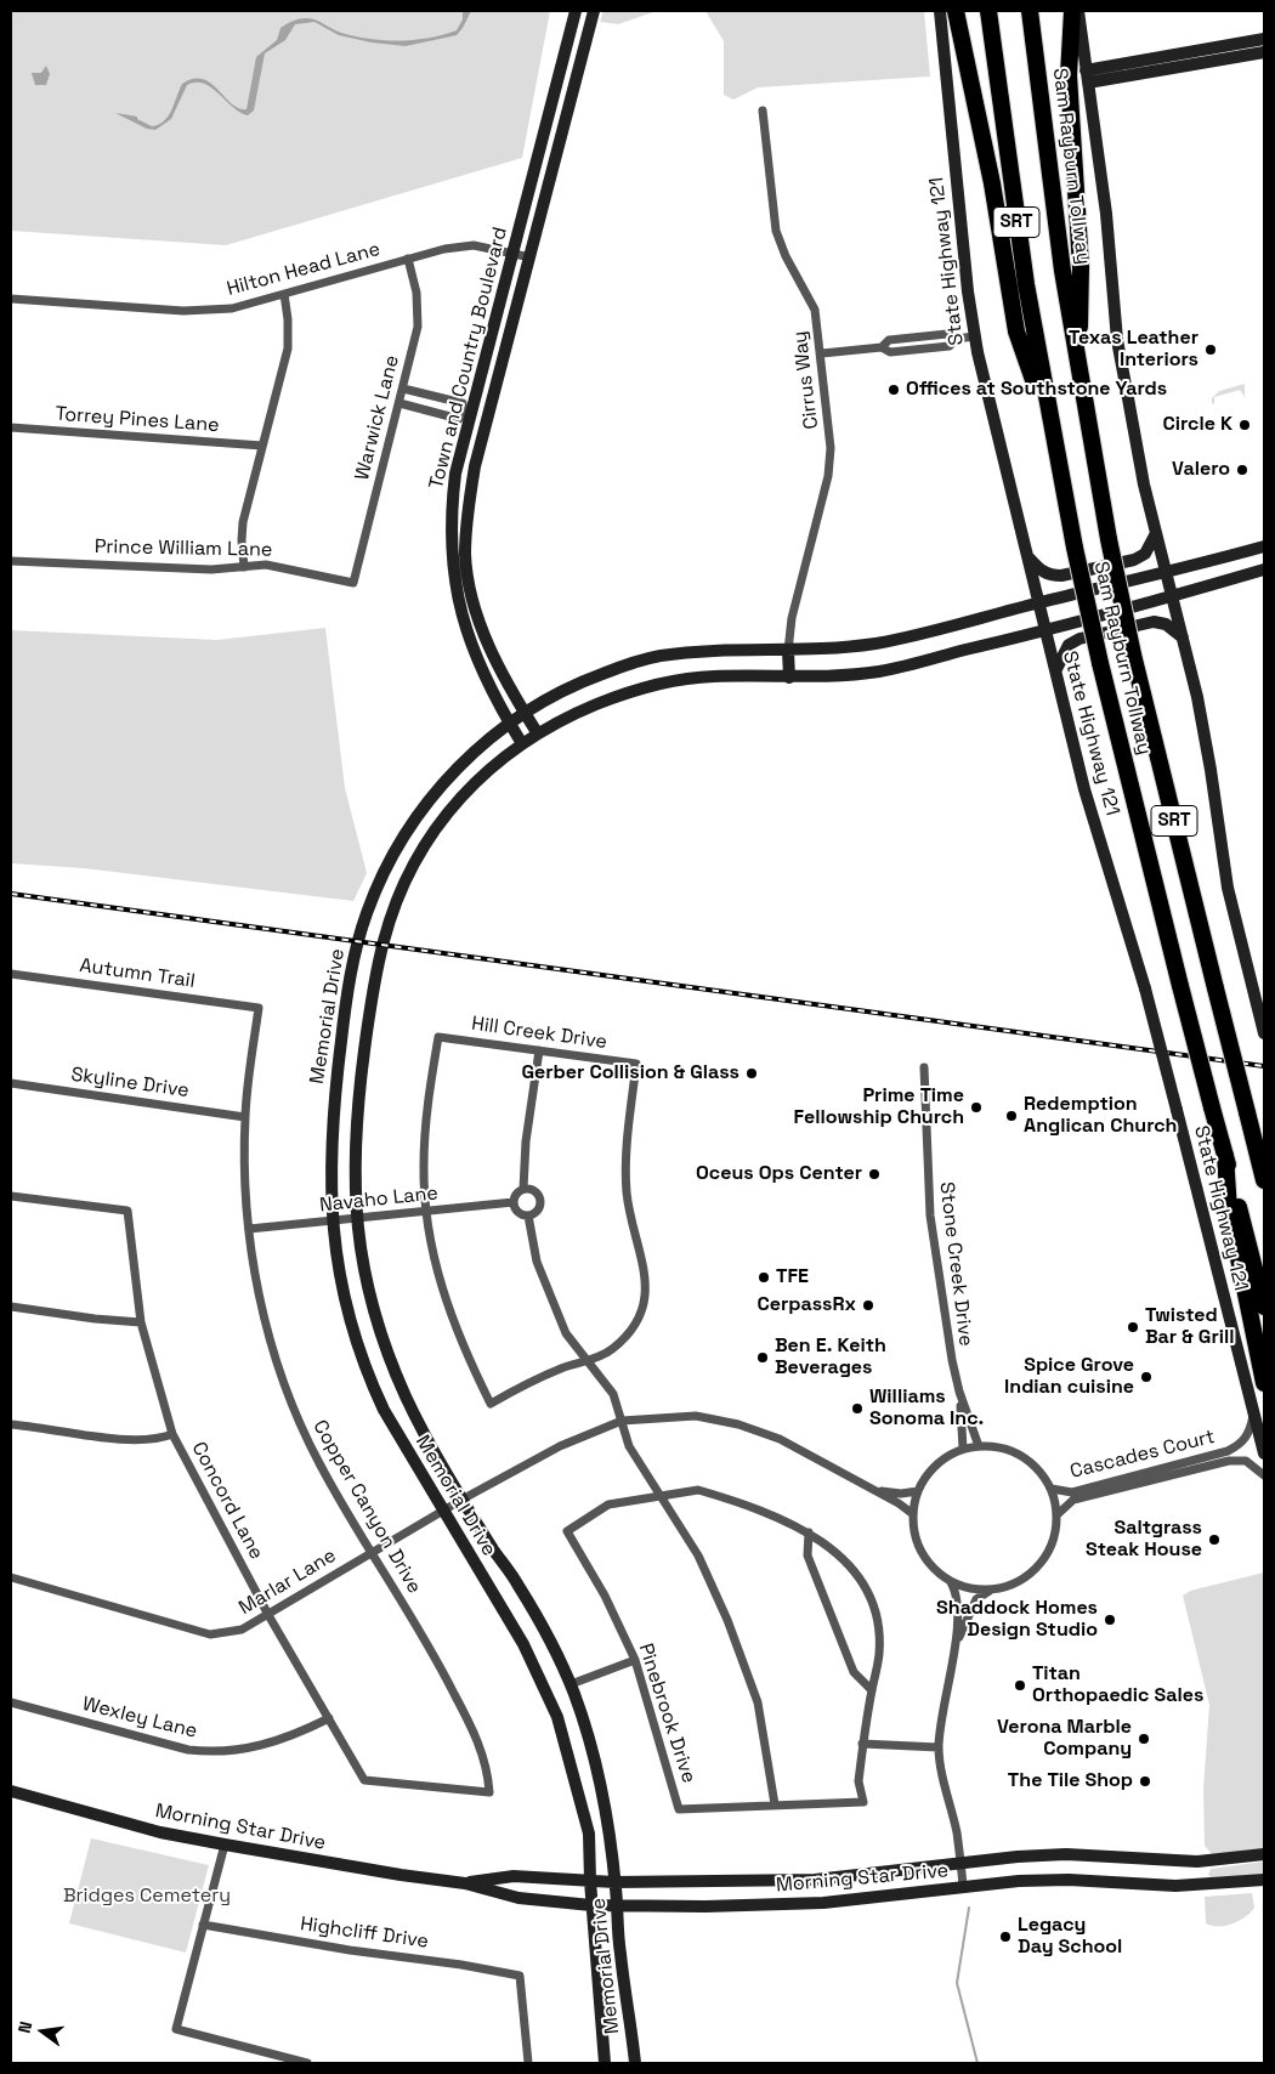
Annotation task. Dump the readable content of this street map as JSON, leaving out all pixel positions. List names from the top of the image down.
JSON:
{
  "streets": {
    "highway": ["Sam Rayburn Tollway", "SRT"],
    "main road": [
      "State Highway 121",
      "Town and Country Boulevard",
      "Memorial Drive",
      "Morning Star Drive"
    ],
    "street": [
      "Hilton Head Lane",
      "Cirrus Way",
      "Warwick Lane",
      "Torrey Pines Lane",
      "Prince William Lane",
      "Autumn Trail",
      "Hill Creek Drive",
      "Skyline Drive",
      "Navaho Lane",
      "Stone Creek Drive",
      "Cascades Court",
      "Concord Lane",
      "Copper Canyon Drive",
      "Marlar Lane",
      "Pinebrook Drive",
      "Wexley Lane",
      "Highcliff Drive"
    ]
  },
  "crossings": [
    ["State Highway 121", "Memorial Drive"],
    ["State Highway 121", "Cascades Court"],
    ["Hilton Head Lane", "Town and Country Boulevard"],
    ["Hilton Head Lane", "Warwick Lane"],
    ["Town and Country Boulevard", "Memorial Drive"],
    ["Cirrus Way", "Memorial Drive"],
    ["Warwick Lane", "Prince William Lane"],
    ["Autumn Trail", "Copper Canyon Drive"],
    ["Memorial Drive", "Navaho Lane"],
    ["Memorial Drive", "Marlar Lane"],
    ["Memorial Drive", "Morning Star Drive"],
    ["Hill Creek Drive", "Navaho Lane"],
    ["Skyline Drive", "Copper Canyon Drive"],
    ["Navaho Lane", "Copper Canyon Drive"],
    ["Stone Creek Drive", "Cascades Court"],
    ["Stone Creek Drive", "Marlar Lane"],
    ["Cascades Court", "Marlar Lane"],
    ["Concord Lane", "Copper Canyon Drive"],
    ["Concord Lane", "Marlar Lane"],
    ["Concord Lane", "Wexley Lane"],
    ["Copper Canyon Drive", "Marlar Lane"]
  ],
  "parks": ["Bridges Cemetery"],
  "places": [
    "Texas Leather Interiors",
    "Offices at Southstone Yards",
    "Circle K",
    "Valero",
    "Gerber Collision & Glass",
    "Prime Time Fellowship Church",
    "Redemption Anglican Church",
    "Oceus Ops Center",
    "TFE",
    "CerpassRx",
    "Twisted Bar & Grill",
    "Ben E. Keith Beverages",
    "Spice Grove Indian cuisine",
    "Williams Sonoma Inc.",
    "Saltgrass Steak House",
    "Shaddock Homes Design Studio",
    "Titan Orthopaedic Sales",
    "Verona Marble Company",
    "The Tile Shop",
    "Legacy Day School"
  ],
  "north": "left"
}
